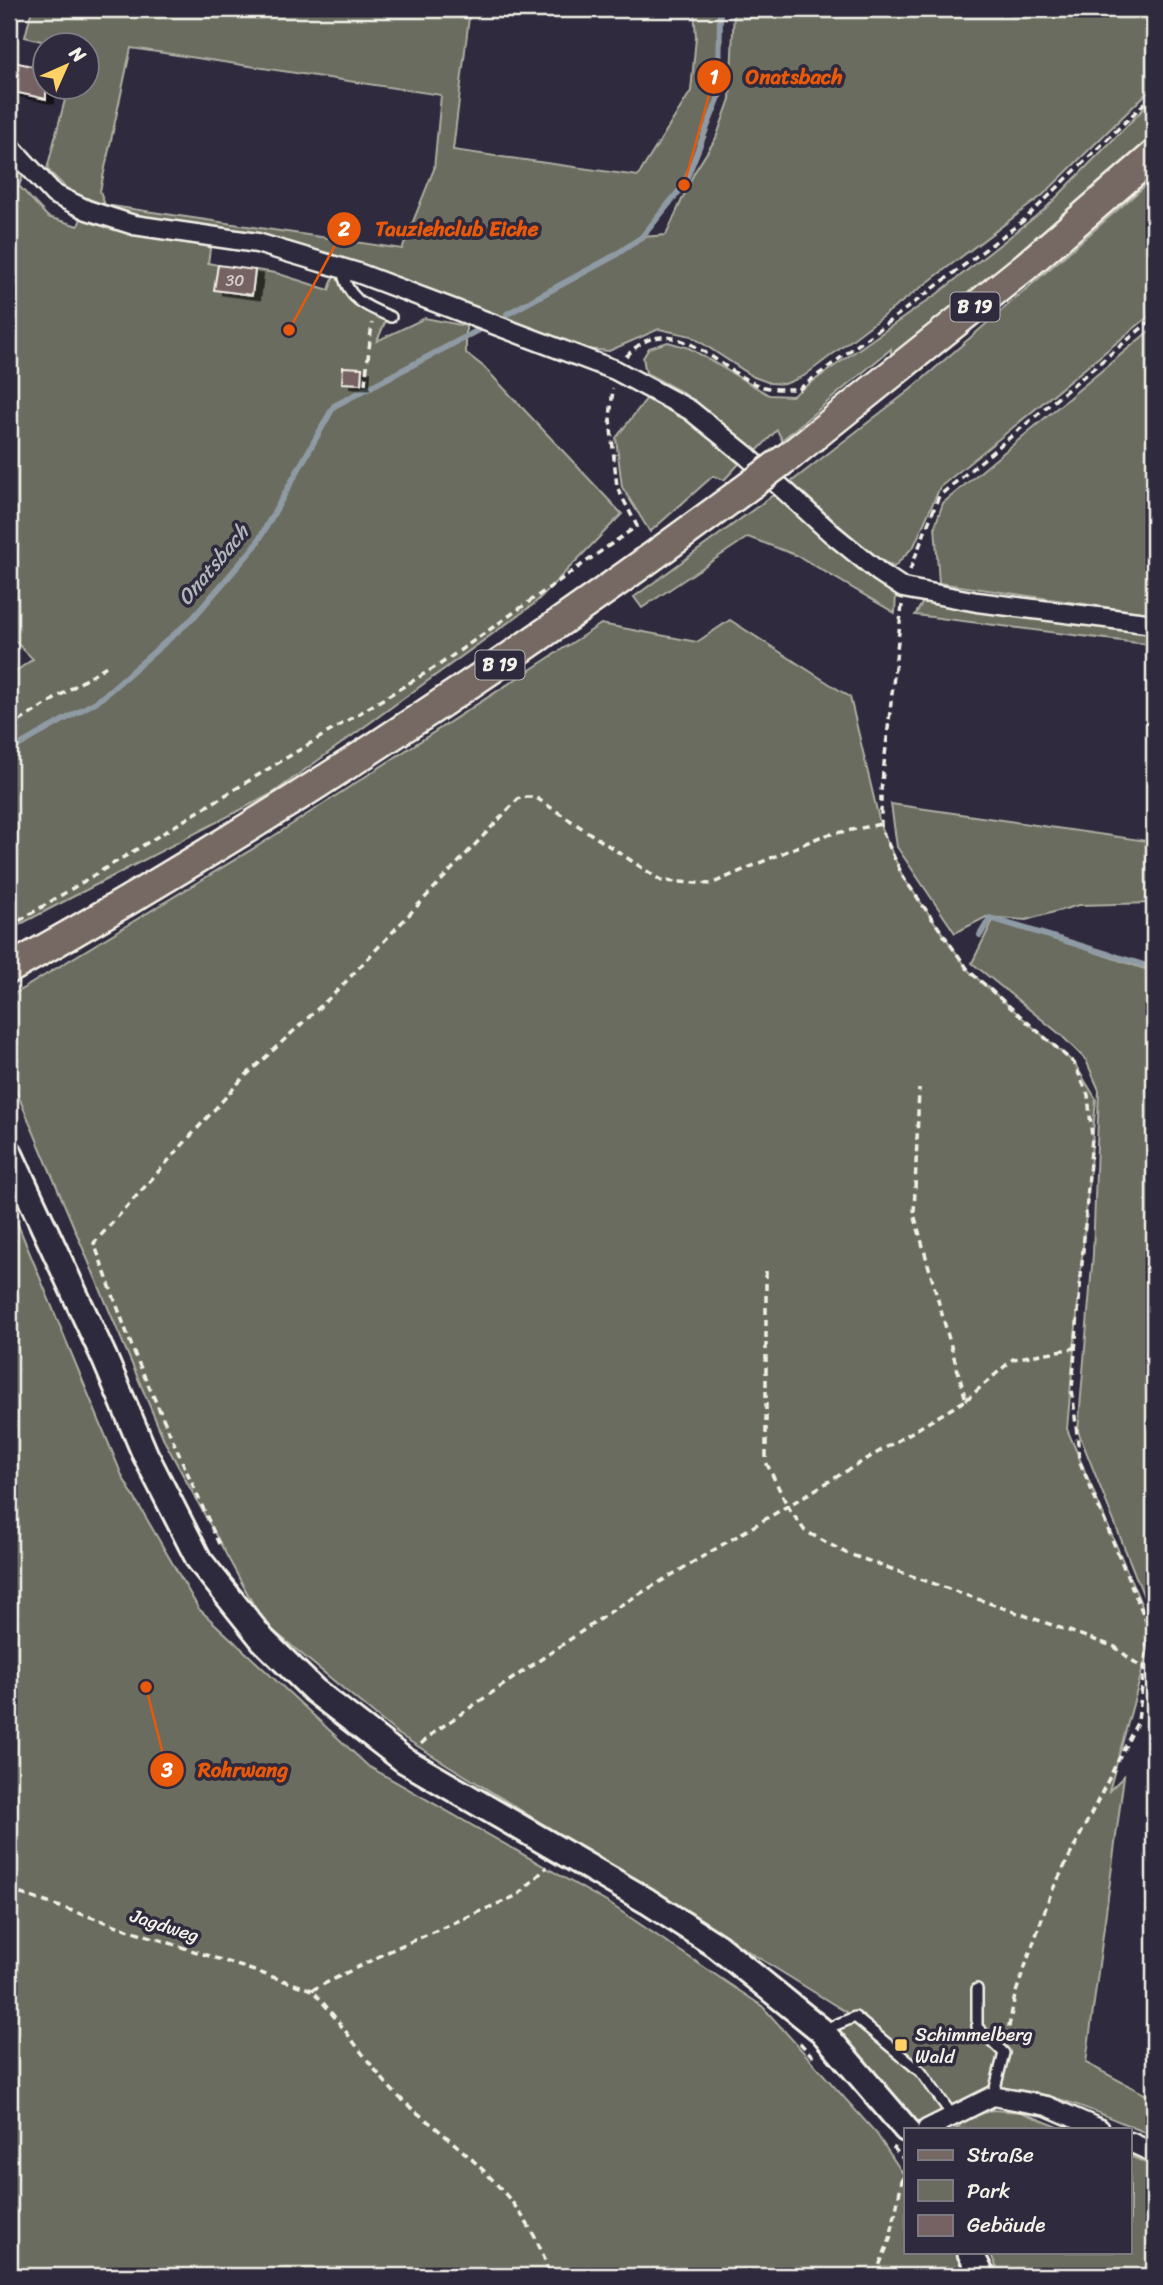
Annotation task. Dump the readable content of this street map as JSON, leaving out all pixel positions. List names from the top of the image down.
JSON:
{
  "streets": {
    "main road": ["B 19"],
    "path": ["Jagdweg"]
  },
  "water": ["Onatsbach"],
  "places": {
    "other": ["Onatsbach", "Tauziehclub Eiche", "Rohrwang"],
    "transit": ["Schimmelberg Wald"]
  },
  "house_numbers": ["30"],
  "legend": ["Straße", "Park", "Gebäude"],
  "north": "top right"
}
